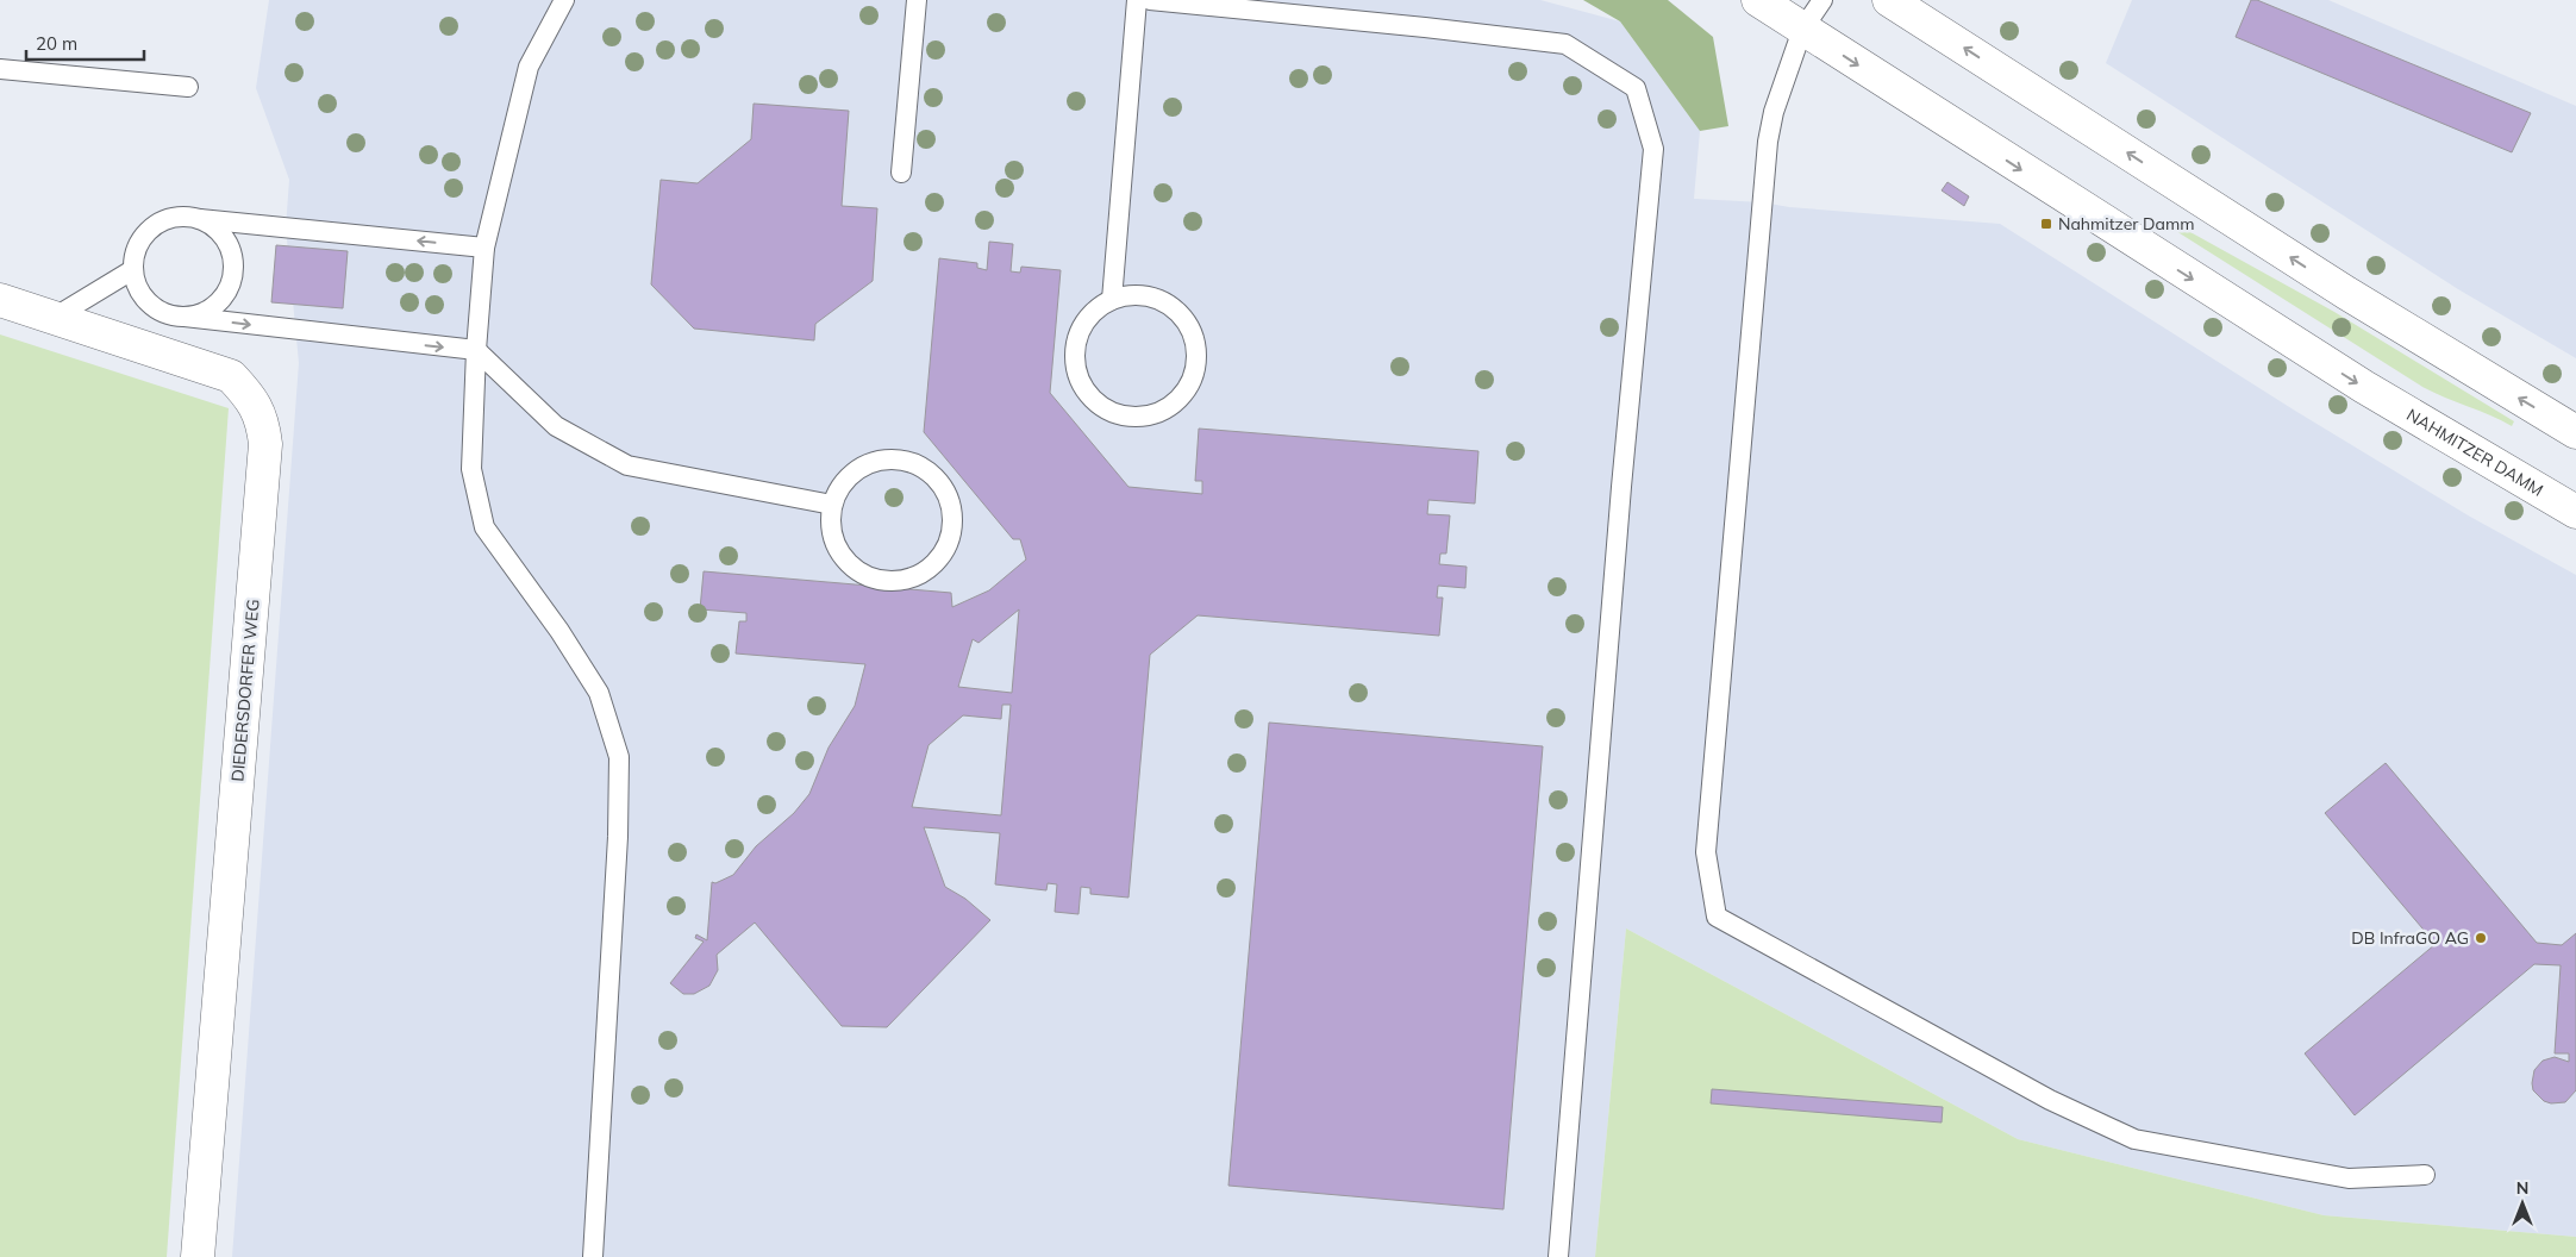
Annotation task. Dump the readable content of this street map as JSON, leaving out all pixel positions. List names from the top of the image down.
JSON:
{
  "streets": {
    "main road": ["NAHMITZER DAMM", "DIEDERSDORFER WEG"]
  },
  "places": {
    "transit": ["Nahmitzer Damm"],
    "other": ["DB InfraGO AG"]
  },
  "scale_bar": "20 m",
  "north": "top"
}
